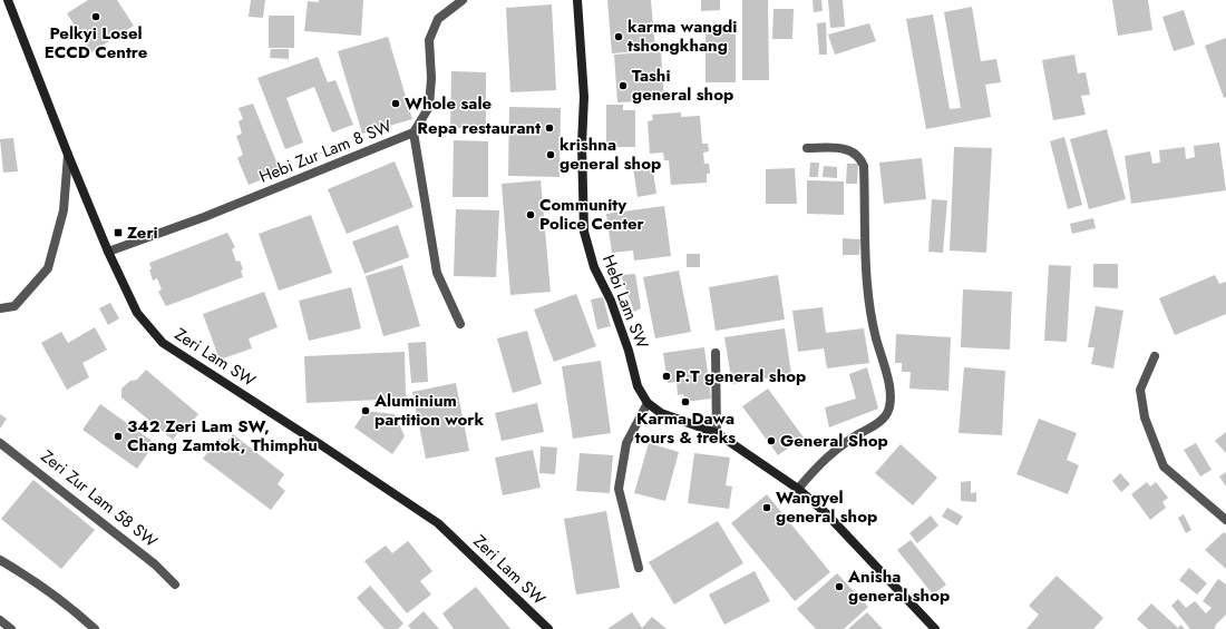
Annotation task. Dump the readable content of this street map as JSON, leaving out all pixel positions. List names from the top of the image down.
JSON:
{
  "streets": {
    "street": [
      "Hebi Zur Lam 8 SW",
      "Hebi Lam SW",
      "Zeri Lam SW",
      "Zeri Zur Lam 58 SW"
    ]
  },
  "crossings": [
    ["Hebi Zur Lam 8 SW", "Zeri Lam SW"]
  ],
  "places": {
    "other": [
      "Pelkyi Losel ECCD Centre",
      "karma wangdi tshongkhang",
      "Tashi general shop",
      "Whole sale",
      "Repa restaurant",
      "krishna general shop",
      "Community Police Center",
      "P.T general shop",
      "Karma Dawa tours & treks",
      "Aluminium partition work",
      "342 Zeri Lam SW, Chang Zamtok, Thimphu",
      "General Shop",
      "Wangyel general shop",
      "Anisha general shop"
    ],
    "transit": ["Zeri"]
  }
}
